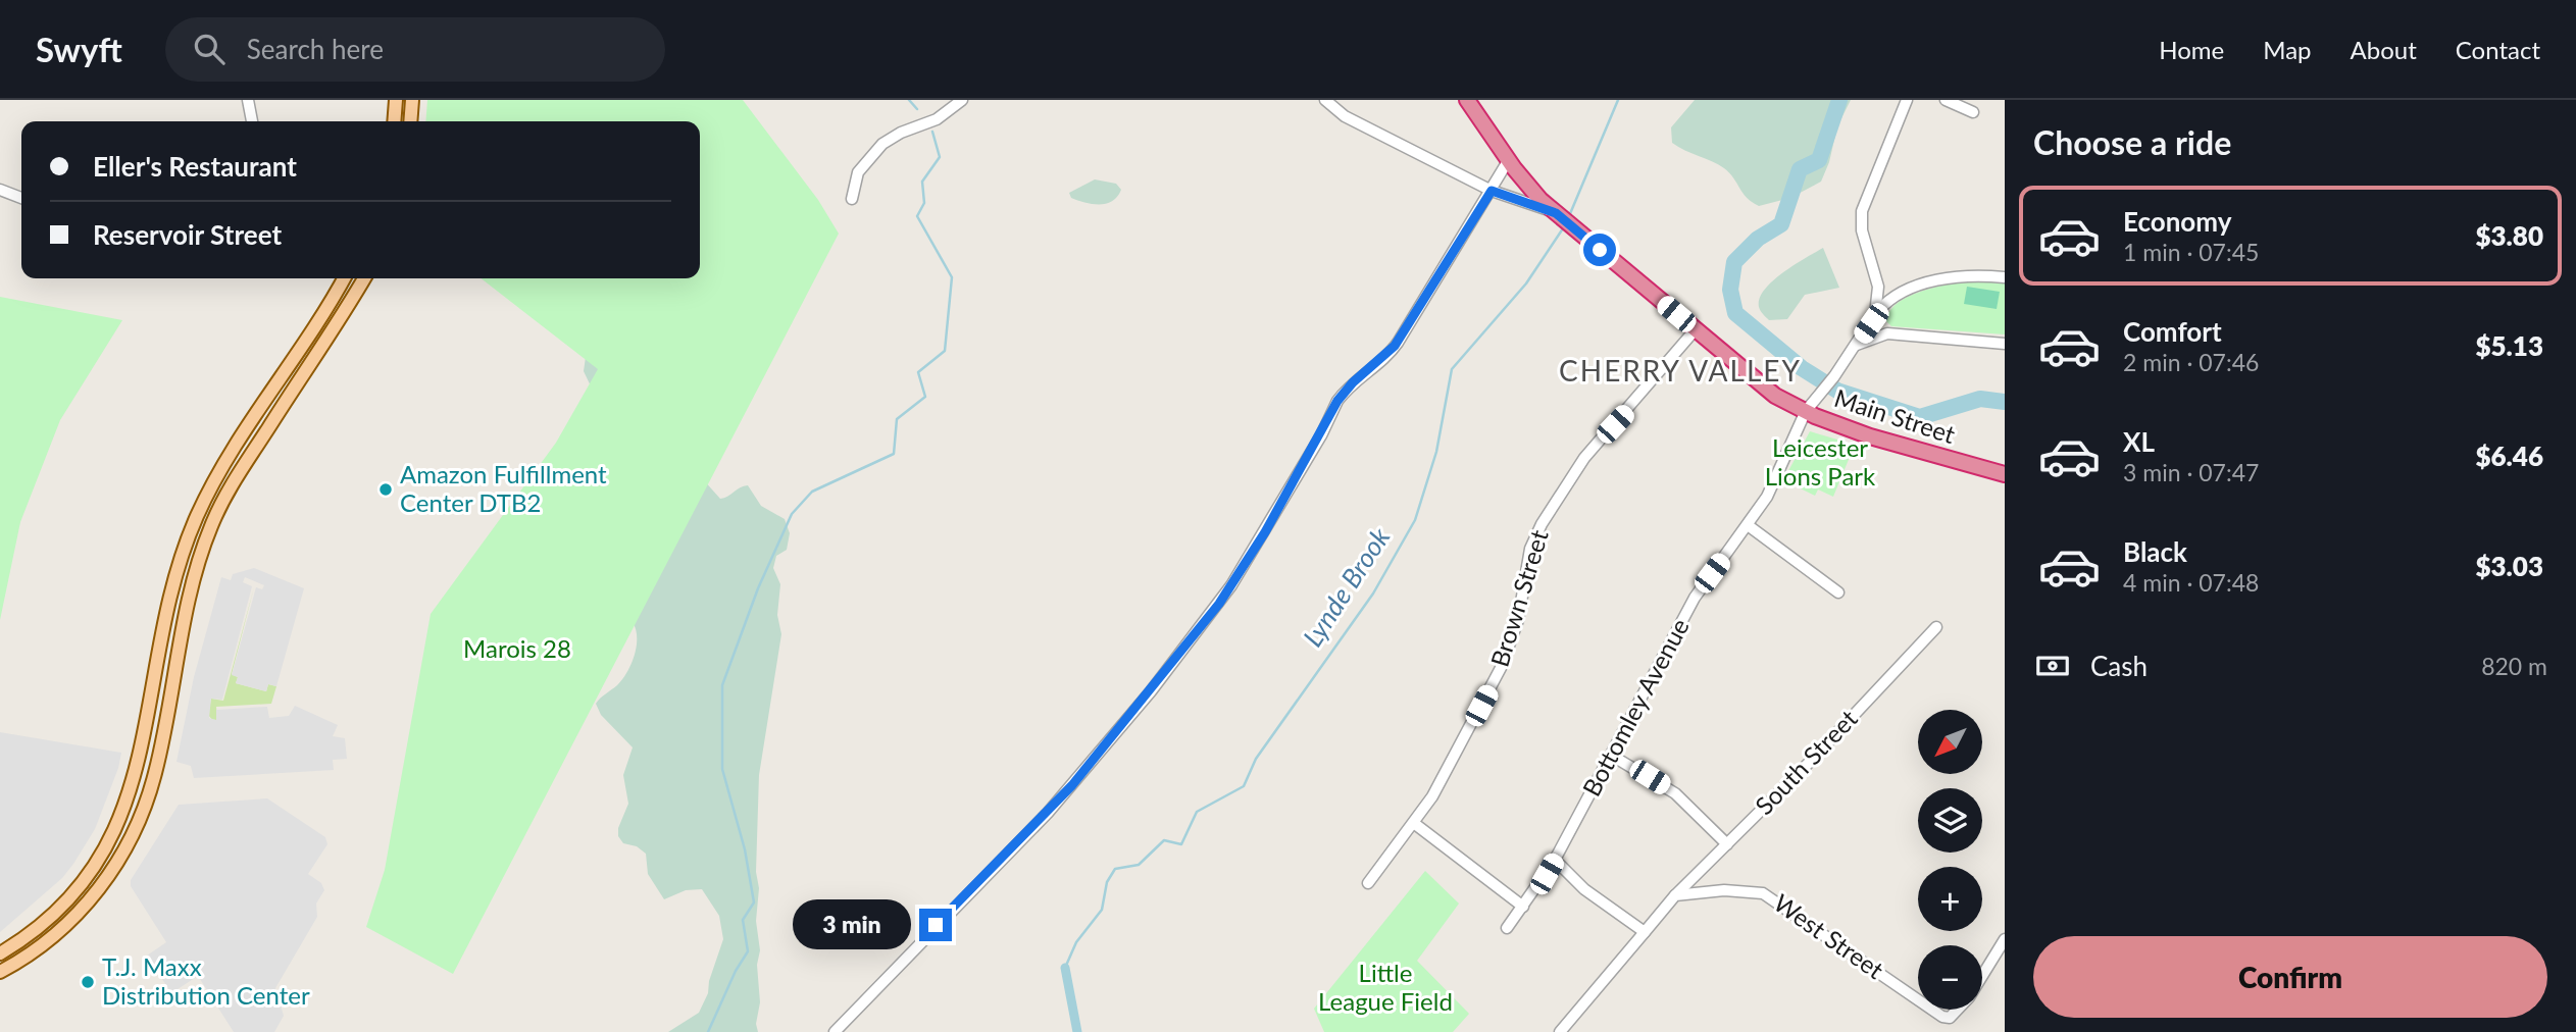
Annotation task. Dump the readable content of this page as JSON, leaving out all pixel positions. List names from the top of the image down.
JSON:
{
  "streets": {
    "highway": ["Main Street"],
    "street": [
      "Brown Street",
      "Bottomley Avenue",
      "South Street",
      "West Street"
    ]
  },
  "crossings": [
    ["Main Street", "Brown Street"],
    ["Main Street", "Bottomley Avenue"],
    ["South Street", "West Street"]
  ],
  "districts": ["CHERRY VALLEY"],
  "water": ["Lynde Brook"],
  "parks": ["Leicester Lions Park", "Marois 28", "Little League Field"],
  "places": ["Amazon Fulfillment Center DTB2", "T.J. Maxx Distribution Center"],
  "north": "bottom left",
  "page": {
    "header": "Swyft",
    "search": "Search here",
    "nav": [
      "Home",
      "Map",
      "About",
      "Contact"
    ],
    "heading": "Choose a ride",
    "banner": ["Eller's Restaurant", "Reservoir Street"],
    "list": [
      {
        "name": "Economy",
        "note": "1 min · 07:45",
        "value": "$3.80"
      },
      {
        "name": "Comfort",
        "note": "2 min · 07:46",
        "value": "$5.13"
      },
      {
        "name": "XL",
        "note": "3 min · 07:47",
        "value": "$6.46"
      },
      {
        "name": "Black",
        "note": "4 min · 07:48",
        "value": "$3.03"
      }
    ],
    "pay": ["Cash", "820 m"],
    "map_buttons": ["+", "−"],
    "bubble": "3 min",
    "buttons": "Confirm"
  }
}
